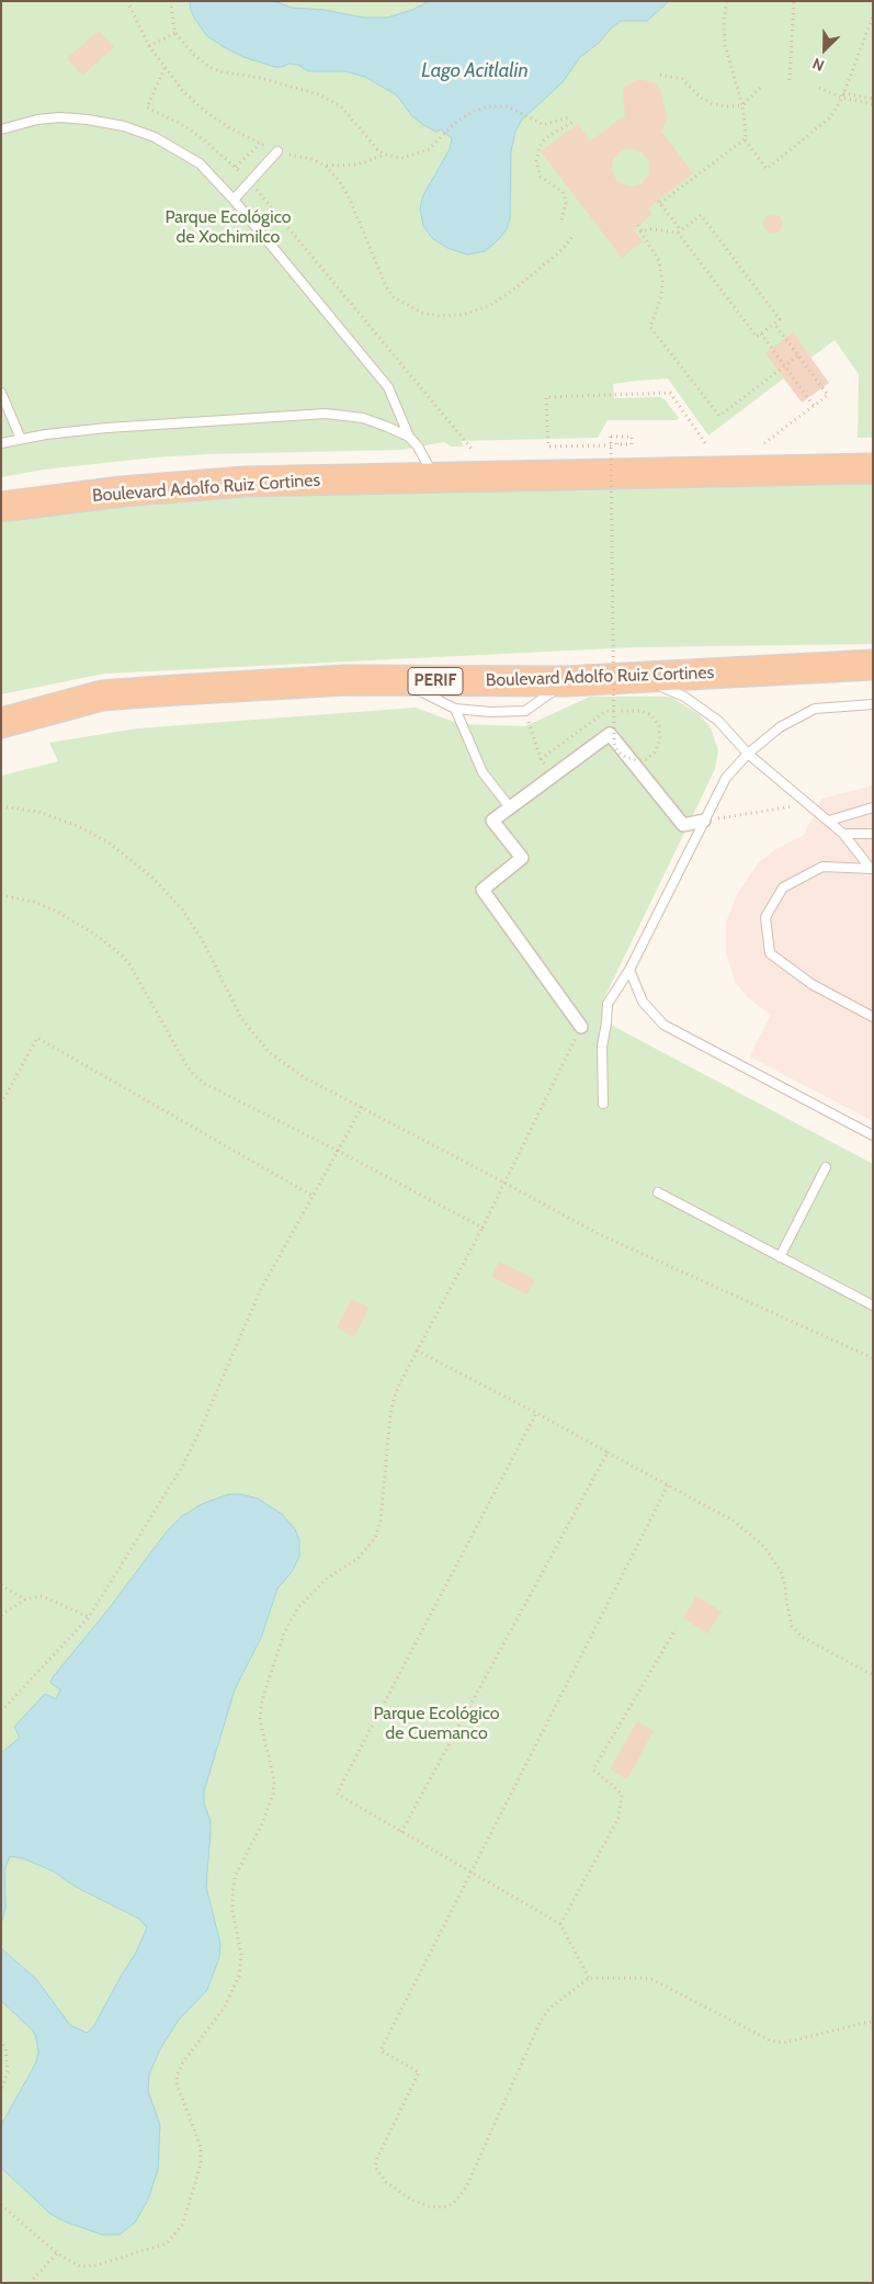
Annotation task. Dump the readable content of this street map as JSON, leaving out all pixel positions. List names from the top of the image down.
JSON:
{
  "streets": {
    "highway": ["Boulevard Adolfo Ruiz Cortines", "PERIF"]
  },
  "water": ["Lago Acitlalin"],
  "parks": ["Parque Ecológico de Xochimilco", "Parque Ecológico de Cuemanco"],
  "north": "bottom left"
}
